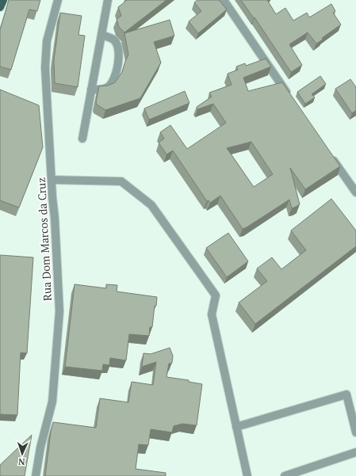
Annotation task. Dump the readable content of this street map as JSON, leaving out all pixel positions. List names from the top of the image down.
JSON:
{
  "streets": {
    "street": ["Rua Dom Marcos da Cruz"]
  },
  "north": "bottom"
}
